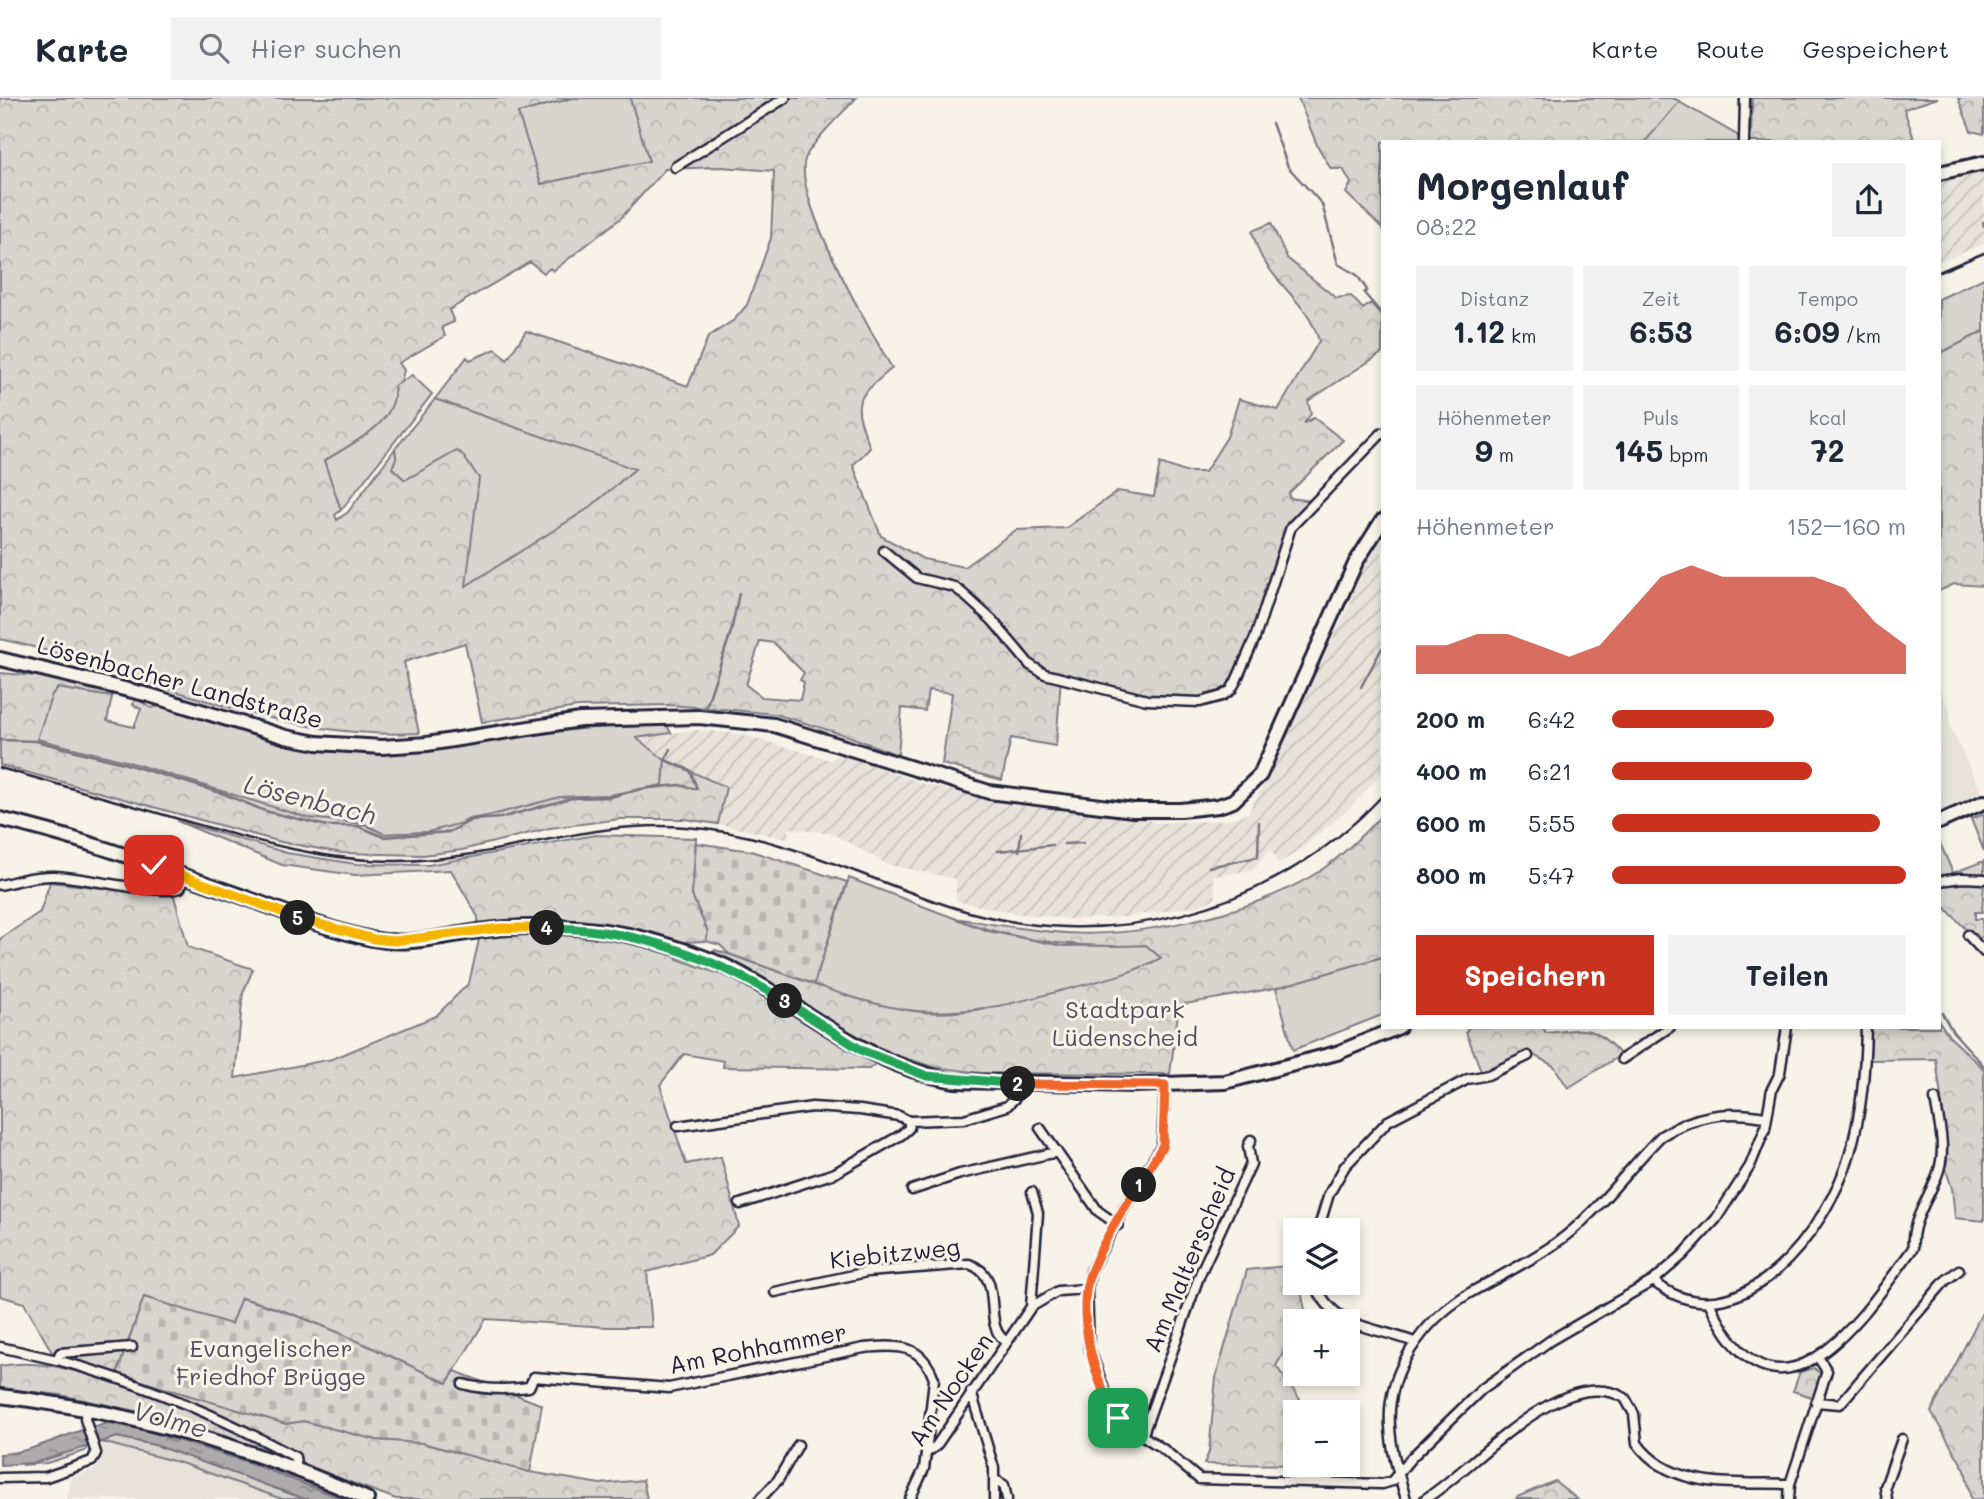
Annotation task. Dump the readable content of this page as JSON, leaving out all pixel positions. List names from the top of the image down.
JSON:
{
  "streets": {
    "main road": ["Lösenbacher Landstraße"],
    "street": [
      "Kiebitzweg",
      "Am Malterscheid",
      "Am Rohhammer",
      "Am Nocken"
    ]
  },
  "crossings": [
    ["Kiebitzweg", "Am Nocken"],
    ["Am Rohhammer", "Am Nocken"]
  ],
  "water": ["Lösenbach", "Volme"],
  "parks": ["Stadtpark Lüdenscheid", "Evangelischer Friedhof Brügge"],
  "page": {
    "header": "Karte",
    "search": "Hier suchen",
    "nav": ["Karte", "Route", "Gespeichert"],
    "heading": ["Morgenlauf", "08:22"],
    "stats": [
      ["Distanz", "1.12 km"],
      ["Zeit", "6:53"],
      ["Tempo", "6:09 /km"],
      ["Höhenmeter", "9 m"],
      ["Puls", "145 bpm"],
      ["kcal", "72"]
    ],
    "chart": ["Höhenmeter", "152–160 m"],
    "list": [
      {
        "name": "200 m",
        "note": "6:42"
      },
      {
        "name": "400 m",
        "note": "6:21"
      },
      {
        "name": "600 m",
        "note": "5:55"
      },
      {
        "name": "800 m",
        "note": "5:47"
      }
    ],
    "pins": [
      "5",
      "4",
      "3",
      "2",
      "1"
    ],
    "buttons": ["Speichern", "Teilen"],
    "map_buttons": ["+", "−"]
  }
}
